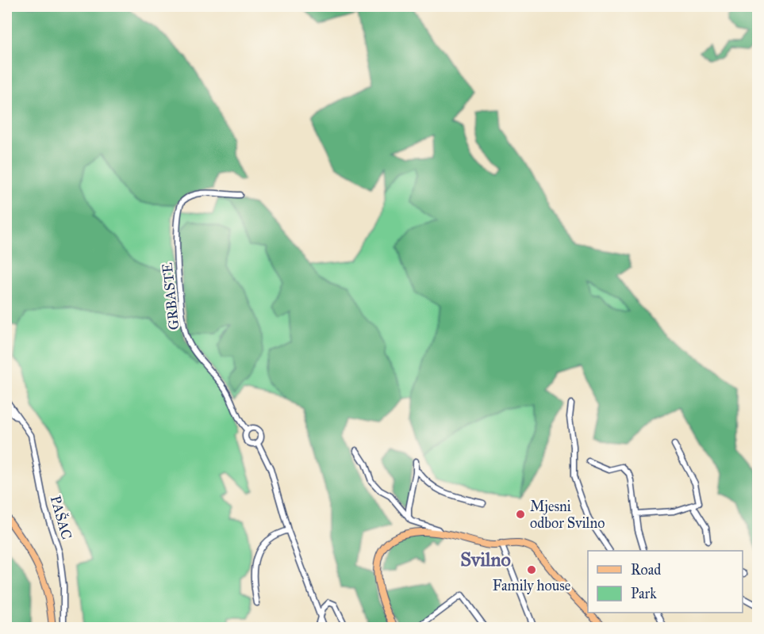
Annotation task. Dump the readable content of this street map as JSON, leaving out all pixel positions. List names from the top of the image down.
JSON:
{
  "streets": {
    "street": ["GRBASTE", "PAŠAC"]
  },
  "districts": ["Svilno"],
  "places": ["Mjesni odbor Svilno", "Family house"],
  "legend": ["Road", "Park"]
}
